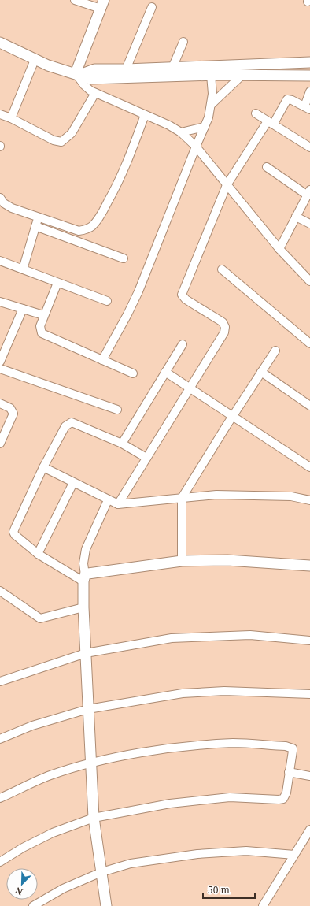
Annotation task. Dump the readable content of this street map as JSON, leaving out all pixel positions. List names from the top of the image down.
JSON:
{
  "scale_bar": "50 m",
  "north": "bottom left"
}
